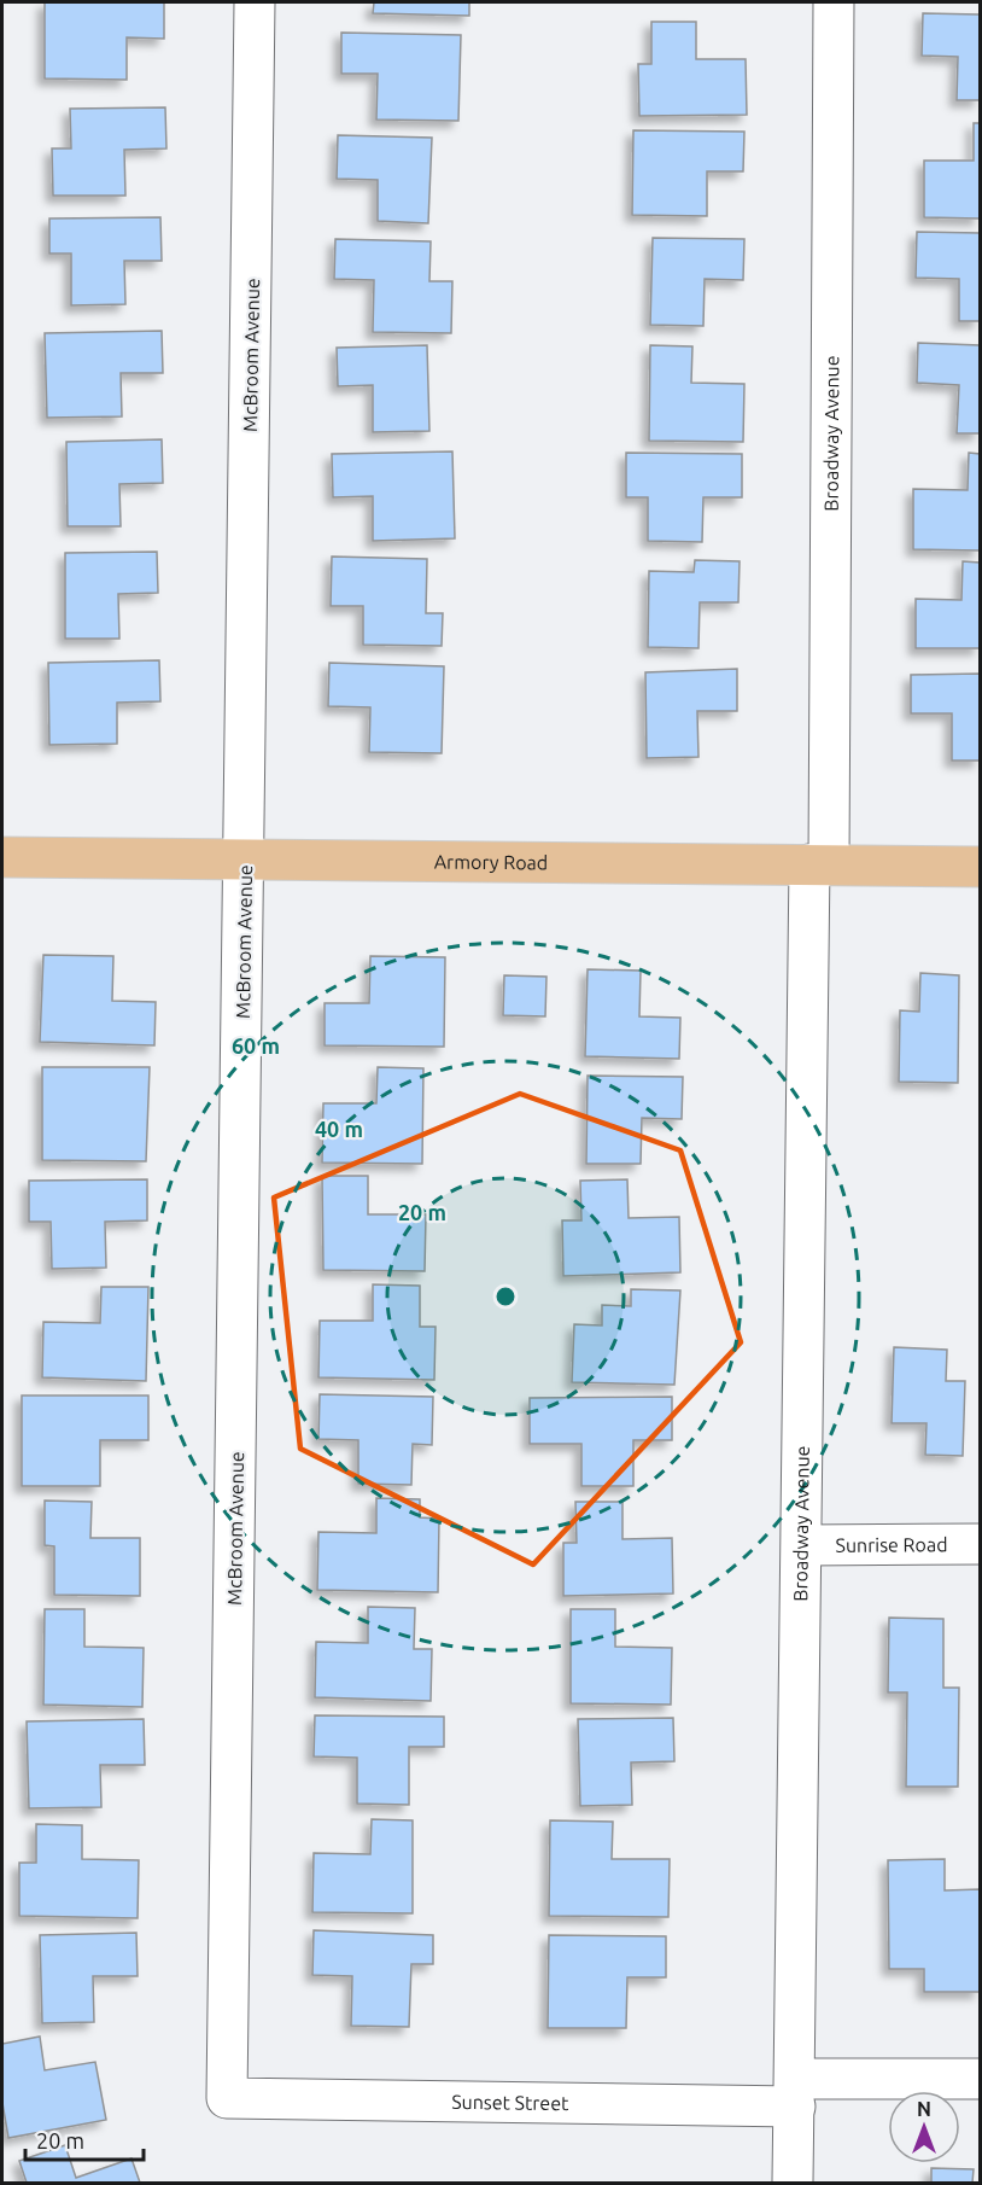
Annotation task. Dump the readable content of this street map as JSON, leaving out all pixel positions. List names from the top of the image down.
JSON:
{
  "streets": {
    "main road": ["Armory Road"],
    "street": [
      "McBroom Avenue",
      "Broadway Avenue",
      "Sunrise Road",
      "Sunset Street"
    ]
  },
  "crossings": [
    ["McBroom Avenue", "Armory Road"],
    ["McBroom Avenue", "Sunset Street"],
    ["Broadway Avenue", "Armory Road"],
    ["Broadway Avenue", "Sunrise Road"],
    ["Broadway Avenue", "Sunset Street"]
  ],
  "scale_bar": "20 m",
  "north": "top",
  "rings": ["60 m", "40 m", "20 m"]
}
